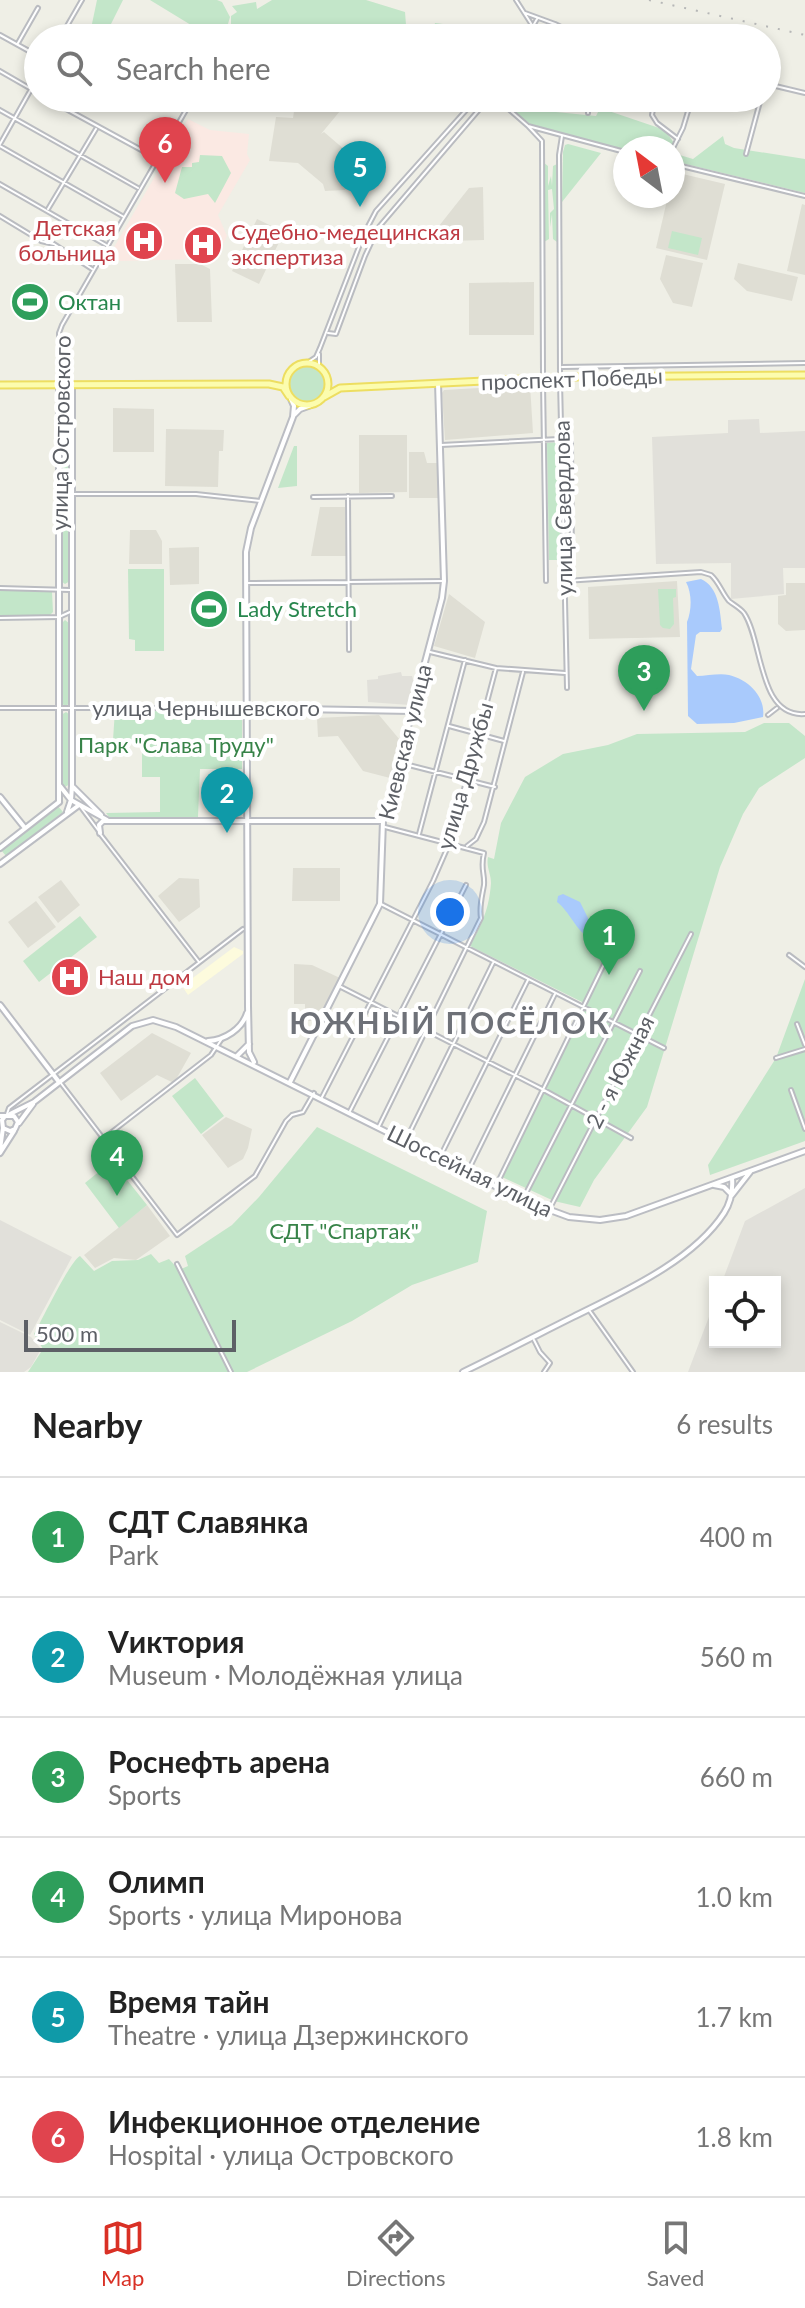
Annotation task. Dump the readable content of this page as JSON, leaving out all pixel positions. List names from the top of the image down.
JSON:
{
  "streets": {
    "main road": [
      "проспект Победы",
      "улица Островского",
      "улица Чернышевского",
      "Киевская улица",
      "Шоссейная улица"
    ],
    "street": ["улица Свердлова", "улица Дружбы", "2 - я Южная"]
  },
  "crossings": [
    ["проспект Победы", "улица Свердлова"],
    ["проспект Победы", "Киевская улица"],
    ["улица Островского", "улица Чернышевского"],
    ["улица Чернышевского", "Киевская улица"],
    ["Киевская улица", "Шоссейная улица"],
    ["улица Дружбы", "Шоссейная улица"],
    ["2 - я Южная", "Шоссейная улица"]
  ],
  "districts": ["ЮЖНЫЙ ПОСЁЛОК"],
  "parks": ["Парк \"Слава Труду\"", "СДТ \"Спартак\""],
  "places": {
    "hospital": ["Детская больница", "Судебно-медецинская экспертиза", "Наш дом"],
    "sports": ["Октан", "Lady Stretch"]
  },
  "scale_bar": "500 m",
  "north": "top left",
  "page": {
    "search": "Search here",
    "pins": [
      "6",
      "5",
      "3",
      "2",
      "1",
      "4"
    ],
    "scale": "500 m",
    "heading": ["Nearby", "6 results"],
    "list": [
      {
        "mark": "1",
        "name": "СДТ Славянка",
        "note": "Park",
        "value": "400 m"
      },
      {
        "mark": "2",
        "name": "Vиктория",
        "note": "Museum · Молодёжная улица",
        "value": "560 m"
      },
      {
        "mark": "3",
        "name": "Роснефть арена",
        "note": "Sports",
        "value": "660 m"
      },
      {
        "mark": "4",
        "name": "Олимп",
        "note": "Sports · улица Миронова",
        "value": "1.0 km"
      },
      {
        "mark": "5",
        "name": "Время тайн",
        "note": "Theatre · улица Дзержинского",
        "value": "1.7 km"
      },
      {
        "mark": "6",
        "name": "Инфекционное отделение",
        "note": "Hospital · улица Островского",
        "value": "1.8 km"
      }
    ],
    "nav": ["Map", "Directions", "Saved"]
  }
}
